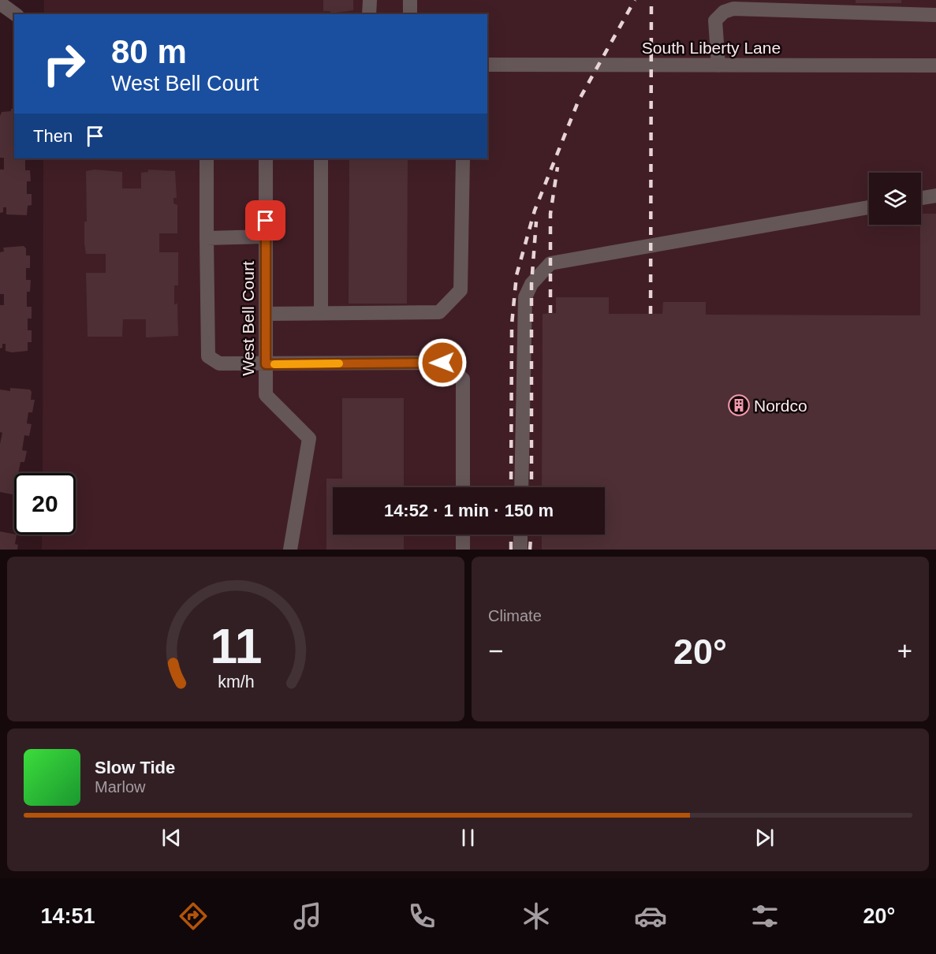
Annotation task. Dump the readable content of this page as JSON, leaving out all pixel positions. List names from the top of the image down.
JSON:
{
  "streets": {
    "street": ["South Liberty Lane", "West Bell Court"]
  },
  "places": {
    "building": ["Nordco"]
  },
  "page": {
    "turn": ["80 m", "West Bell Court"],
    "then": "Then",
    "limit": "20",
    "trip": "14:52 · 1 min · 150 m",
    "tile": "Climate",
    "heat": ["−", "20°", "+"],
    "song": ["Slow Tide", "Marlow"],
    "tabs": ["14:51", "20°"],
    "gauge": ["11", "km/h"]
  }
}
